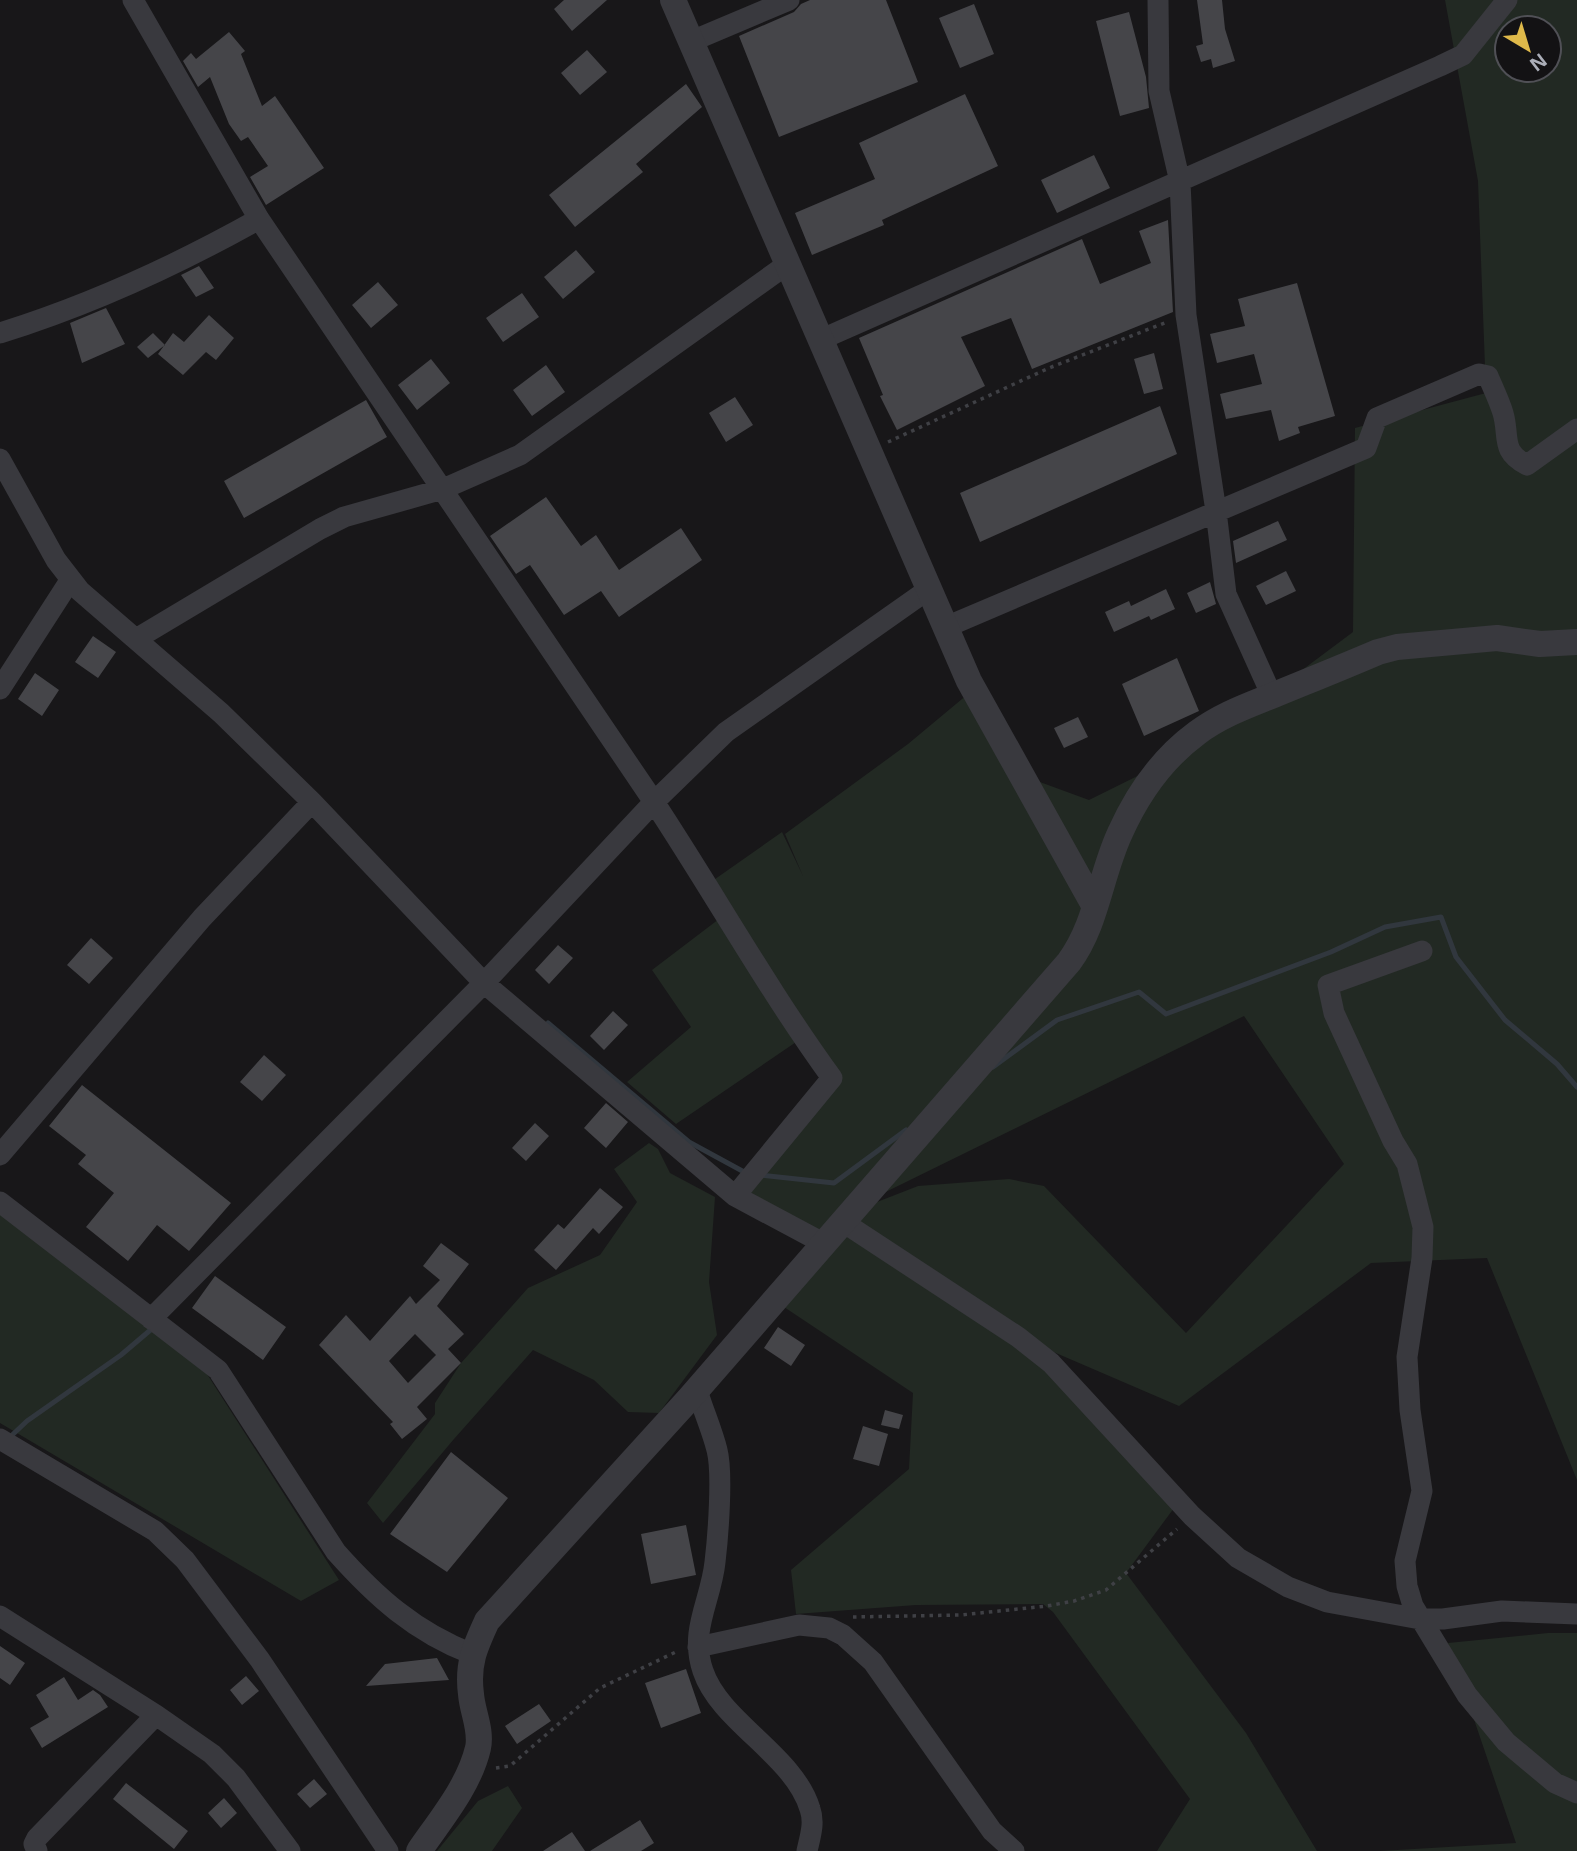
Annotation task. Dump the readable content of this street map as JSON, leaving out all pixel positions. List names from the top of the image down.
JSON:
{
  "north": "bottom right"
}
